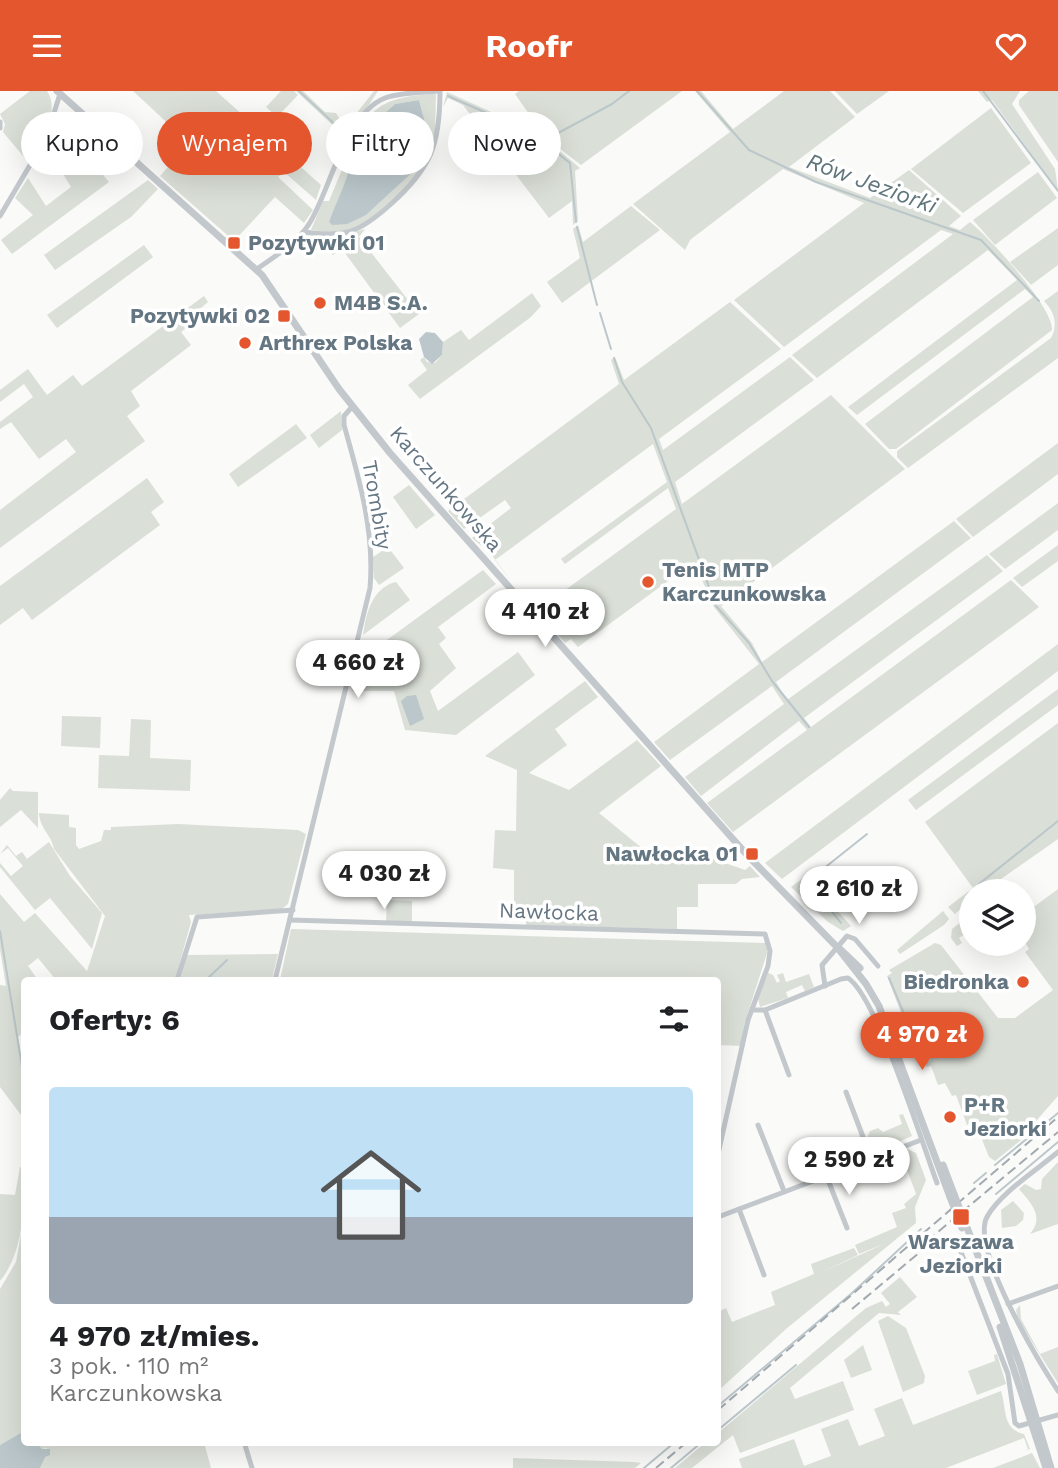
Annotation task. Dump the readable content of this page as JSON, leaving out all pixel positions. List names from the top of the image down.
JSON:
{
  "streets": {
    "street": ["Karczunkowska", "Trombity", "Nawłocka"]
  },
  "crossings": [
    ["Karczunkowska", "Trombity"],
    ["Trombity", "Nawłocka"]
  ],
  "water": ["Rów Jeziorki"],
  "places": {
    "transit": [
      "Pozytywki 01",
      "Pozytywki 02",
      "Nawłocka 01",
      "Warszawa Jeziorki"
    ],
    "other": [
      "M4B S.A.",
      "Arthrex Polska",
      "Tenis MTP Karczunkowska",
      "Biedronka",
      "P+R Jeziorki"
    ]
  },
  "page": {
    "header": "Roofr",
    "chip": [
      "Kupno",
      "Wynajem",
      "Filtry",
      "Nowe"
    ],
    "price": [
      "4 410 zł",
      "4 660 zł",
      "4 030 zł",
      "2 610 zł",
      "4 970 zł",
      "2 590 zł"
    ],
    "heading": "Oferty: 6",
    "list": [
      {
        "name": "4 970 zł/mies.",
        "note": "3 pok. · 110 m² · Karczunkowska"
      }
    ]
  }
}
